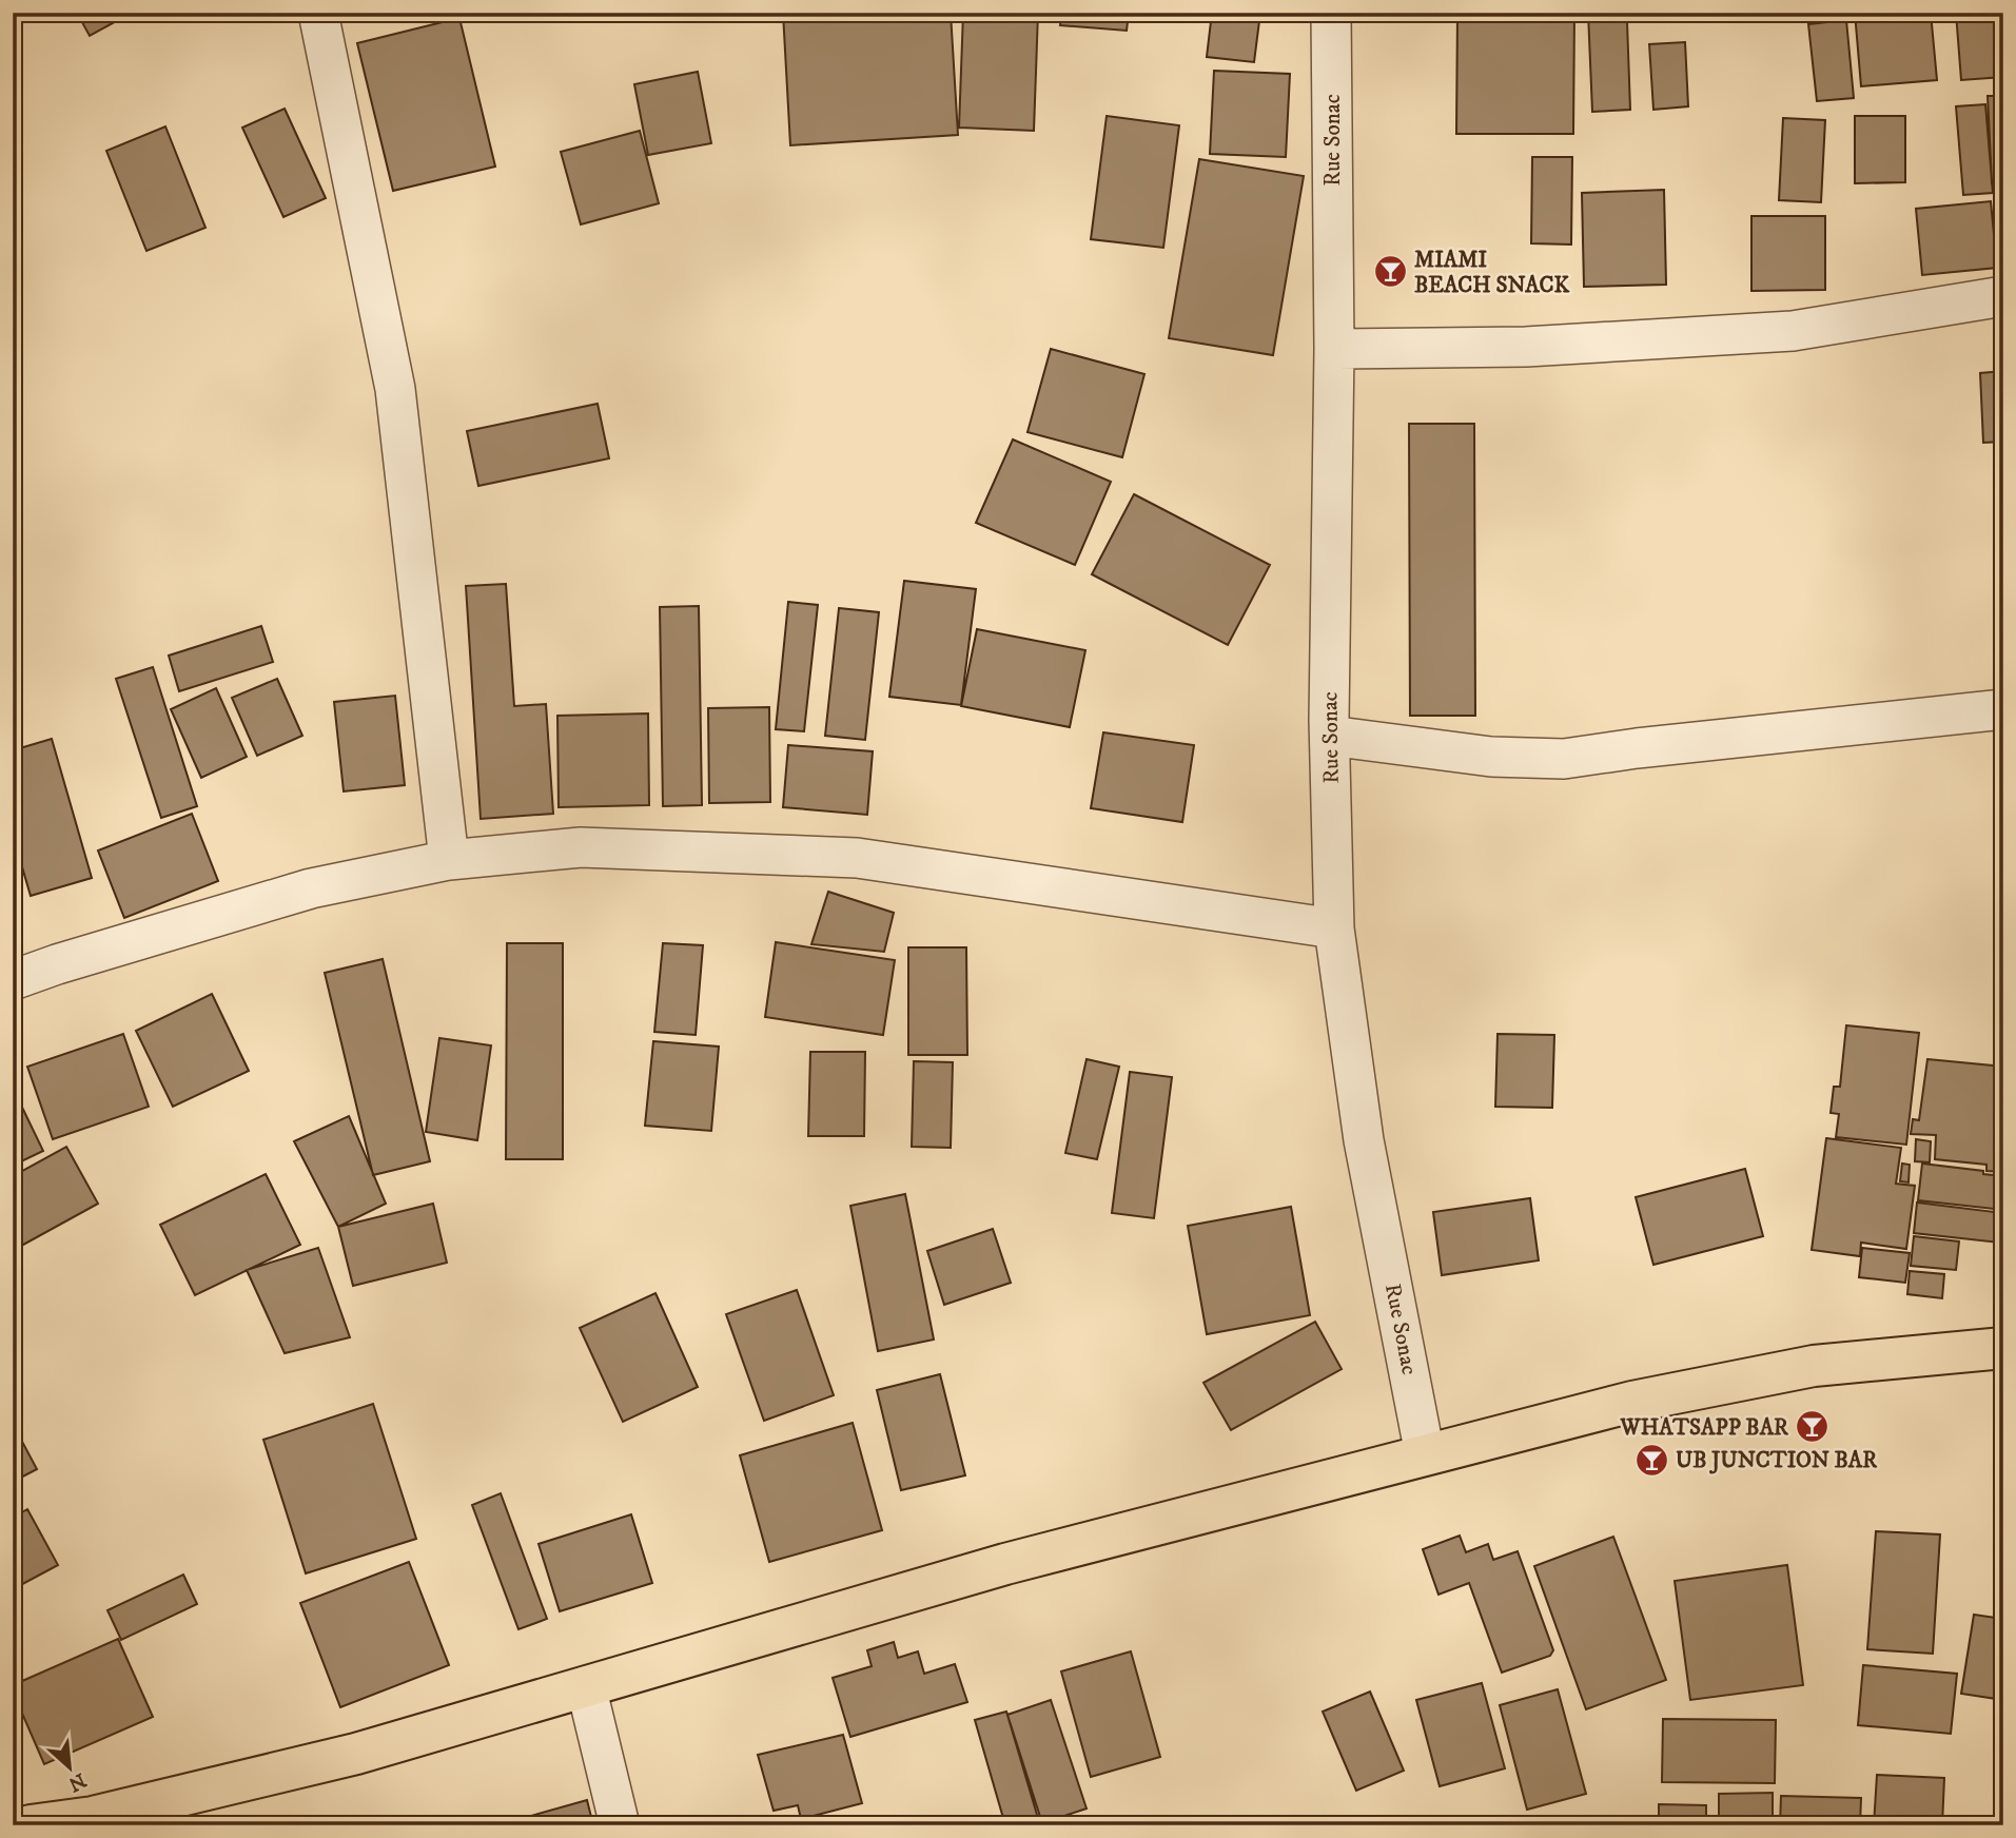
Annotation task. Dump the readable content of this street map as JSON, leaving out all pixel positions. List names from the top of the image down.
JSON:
{
  "streets": {
    "street": ["Rue Sonac"]
  },
  "places": {
    "bar": ["MIAMI BEACH SNACK", "WHATSAPP BAR", "UB JUNCTION BAR"]
  },
  "north": "bottom right"
}
